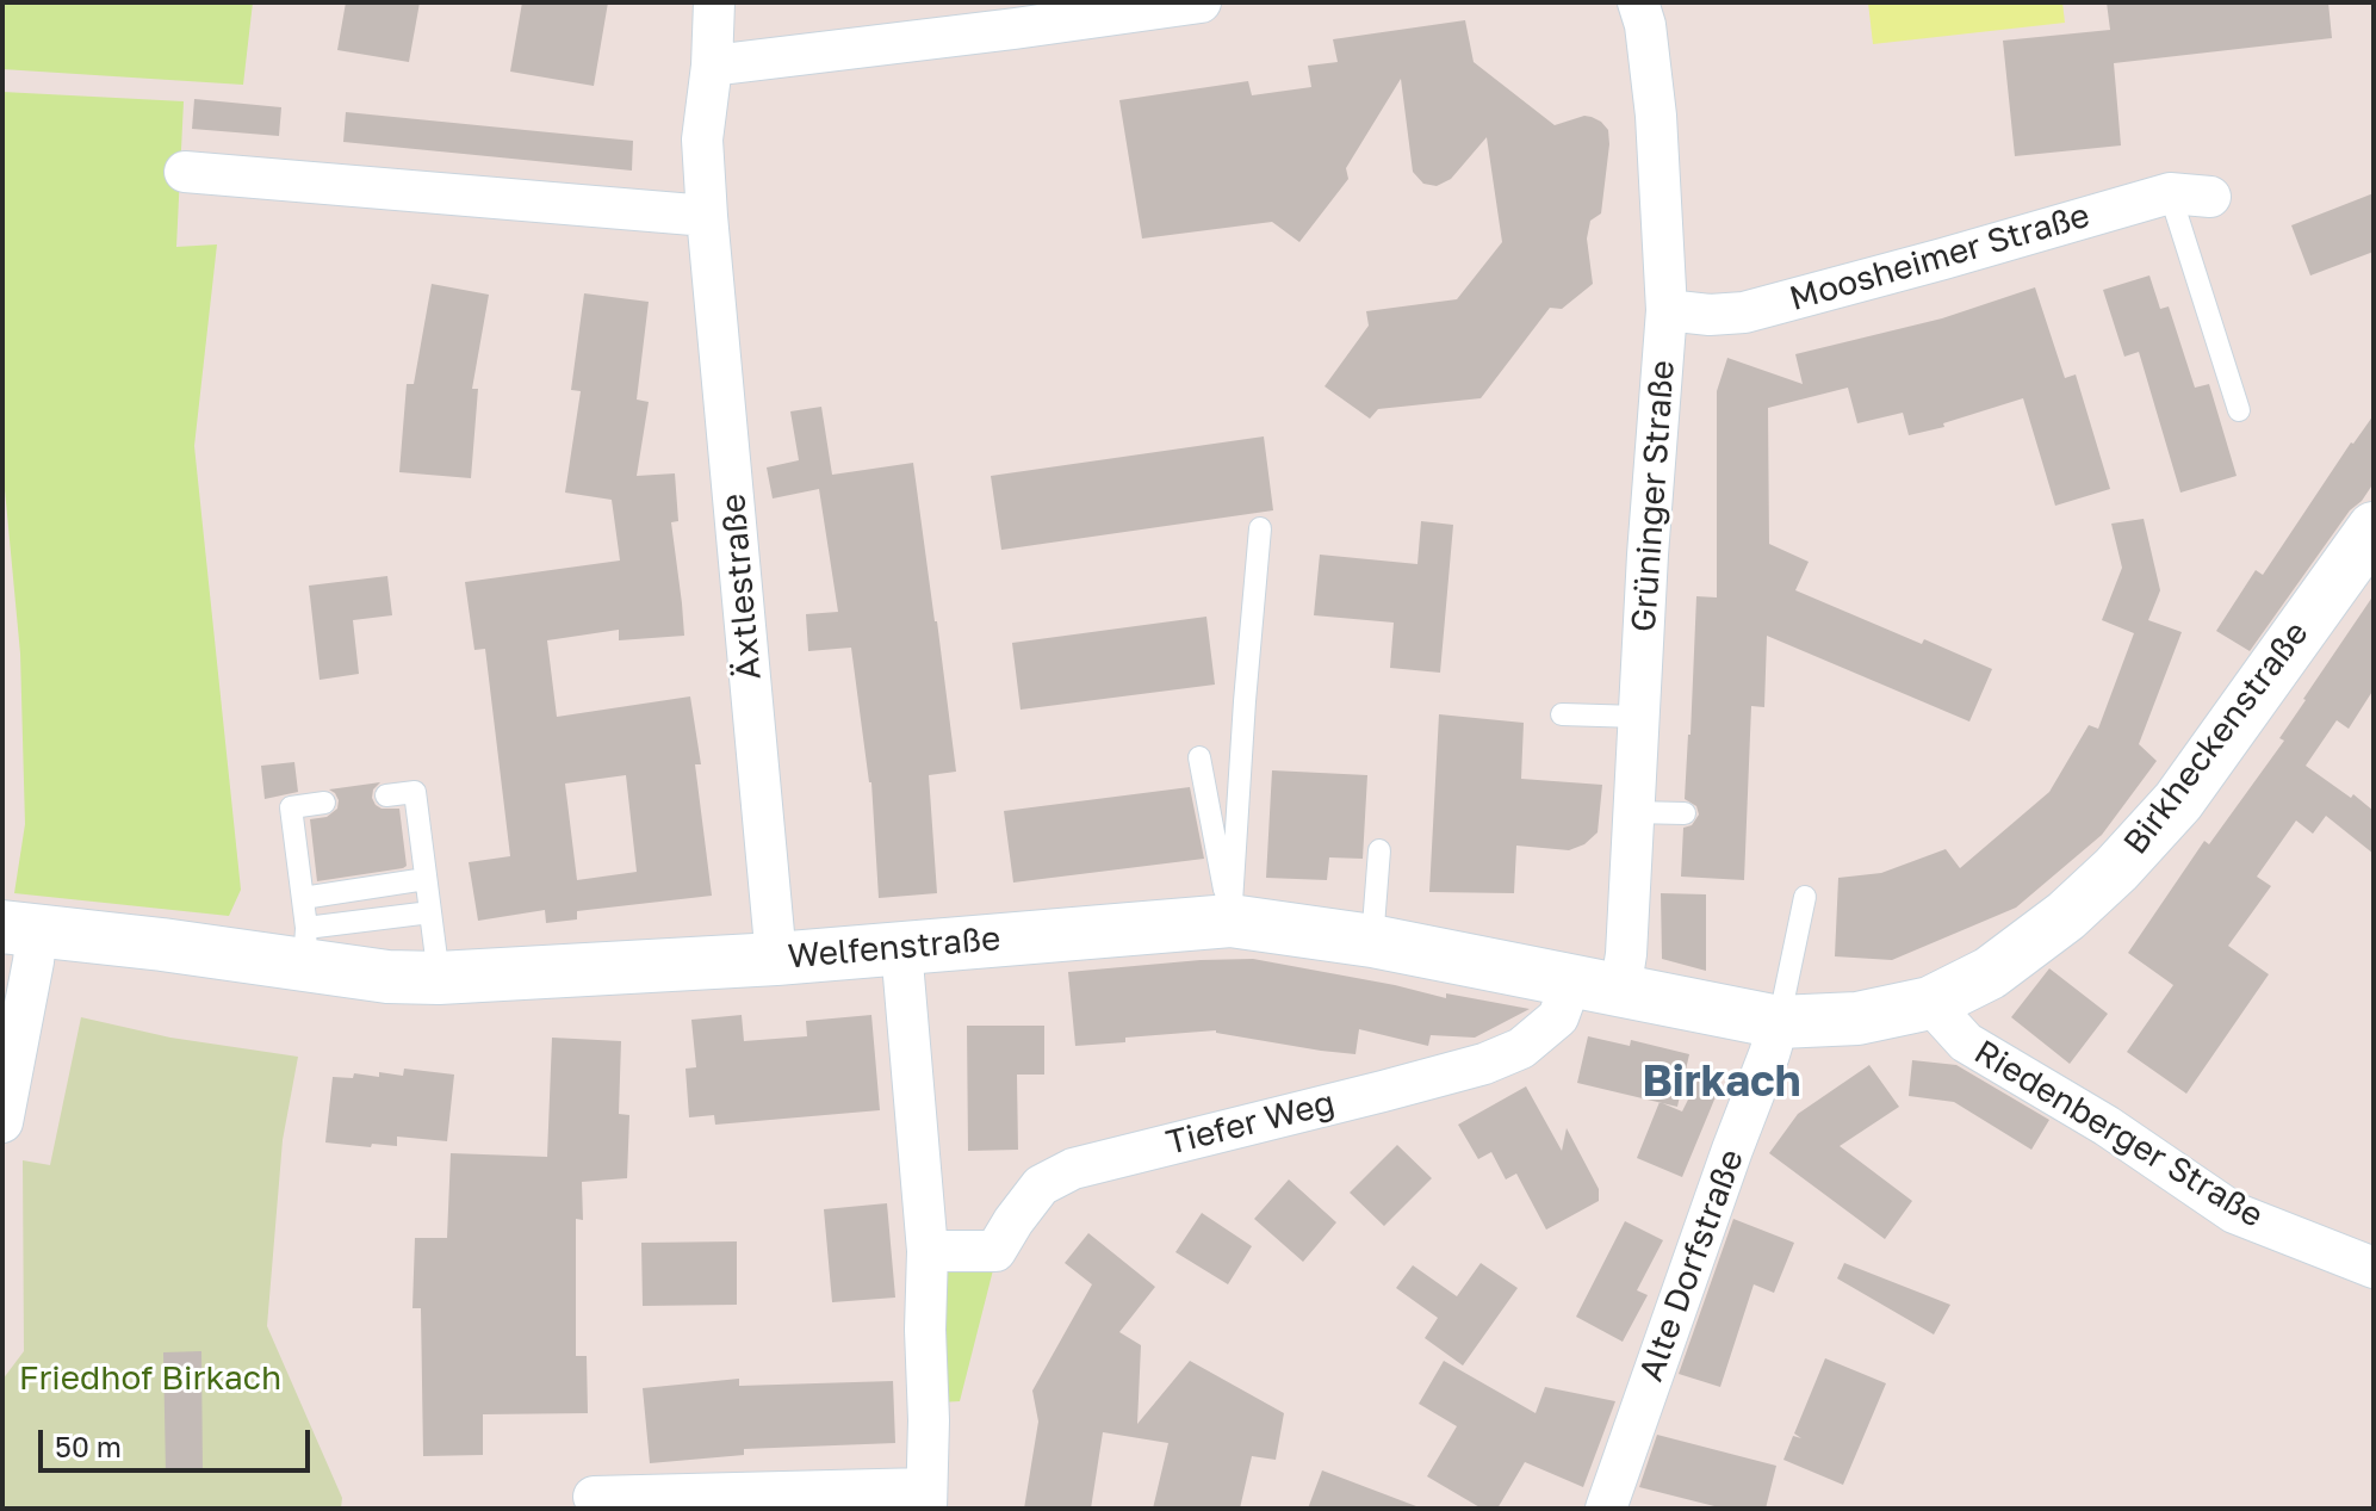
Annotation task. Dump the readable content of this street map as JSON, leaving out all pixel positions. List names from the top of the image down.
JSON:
{
  "streets": {
    "street": [
      "Moosheimer Straße",
      "Grüninger Straße",
      "Äxtlestraße",
      "Birkheckenstraße",
      "Welfenstraße",
      "Tiefer Weg",
      "Riedenberger Straße",
      "Alte Dorfstraße"
    ]
  },
  "crossings": [
    ["Moosheimer Straße", "Grüninger Straße"],
    ["Grüninger Straße", "Welfenstraße"],
    ["Grüninger Straße", "Tiefer Weg"],
    ["Äxtlestraße", "Welfenstraße"],
    ["Birkheckenstraße", "Welfenstraße"],
    ["Birkheckenstraße", "Riedenberger Straße"],
    ["Birkheckenstraße", "Alte Dorfstraße"],
    ["Welfenstraße", "Tiefer Weg"],
    ["Welfenstraße", "Alte Dorfstraße"]
  ],
  "districts": ["Birkach"],
  "parks": ["Friedhof Birkach"],
  "scale_bar": "50 m"
}
